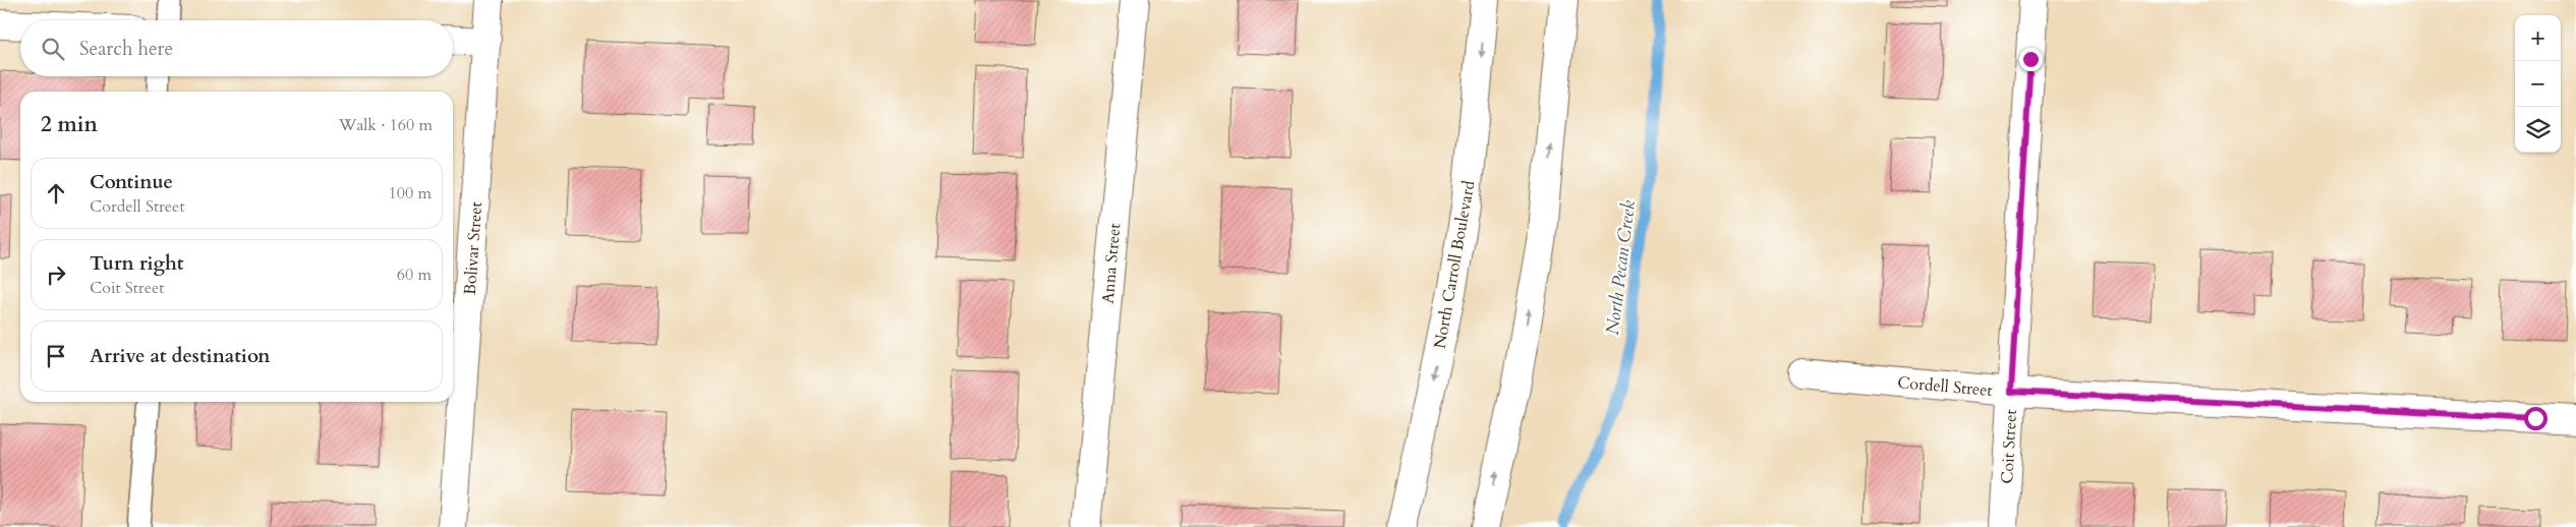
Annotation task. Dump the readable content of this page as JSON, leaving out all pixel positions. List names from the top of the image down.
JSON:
{
  "streets": {
    "street": [
      "Bolivar Street",
      "Anna Street",
      "North Carroll Boulevard",
      "Cordell Street",
      "Coit Street"
    ]
  },
  "crossings": [
    ["Cordell Street", "Coit Street"]
  ],
  "water": ["North Pecan Creek"],
  "page": {
    "map_buttons": ["+", "−"],
    "search": "Search here",
    "heading": ["2 min", "Walk · 160 m"],
    "list": [
      ["Continue", "Cordell Street", "100 m"],
      ["Turn right", "Coit Street", "60 m"],
      "Arrive at destination"
    ]
  }
}
